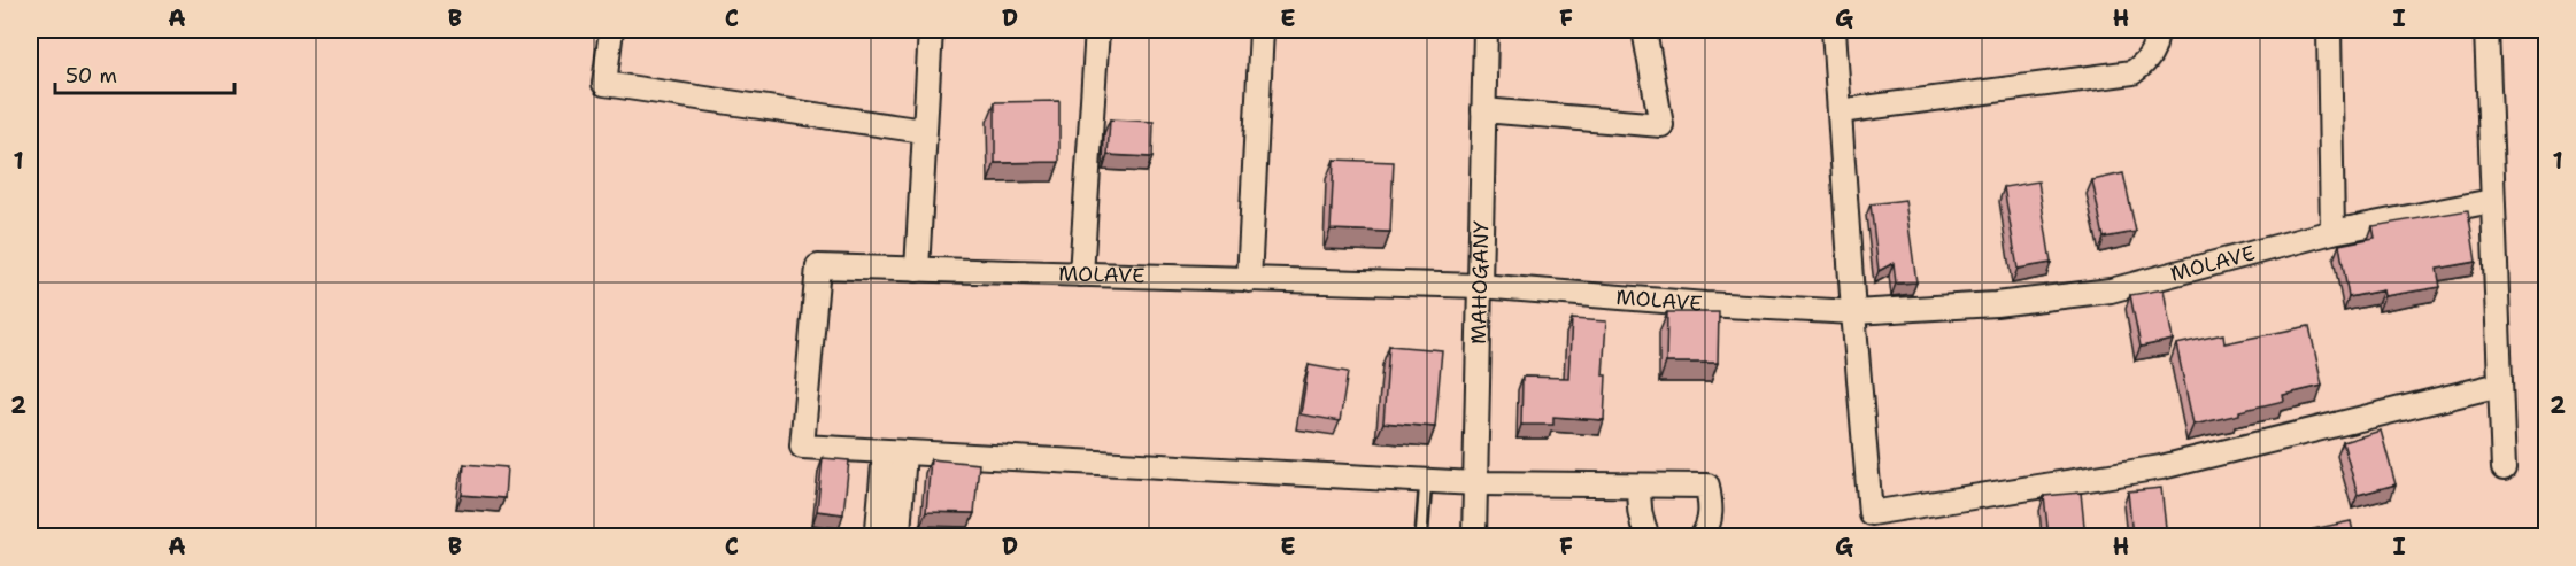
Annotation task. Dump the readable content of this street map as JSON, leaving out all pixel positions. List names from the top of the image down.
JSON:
{
  "streets": {
    "street": ["MOLAVE", "MAHOGANY"]
  },
  "crossings": [
    ["MOLAVE", "MAHOGANY"]
  ],
  "scale_bar": "50 m",
  "grid": {
    "columns": [
      "A",
      "B",
      "C",
      "D",
      "E",
      "F",
      "G",
      "H",
      "I"
    ],
    "rows": ["1", "2"]
  }
}
